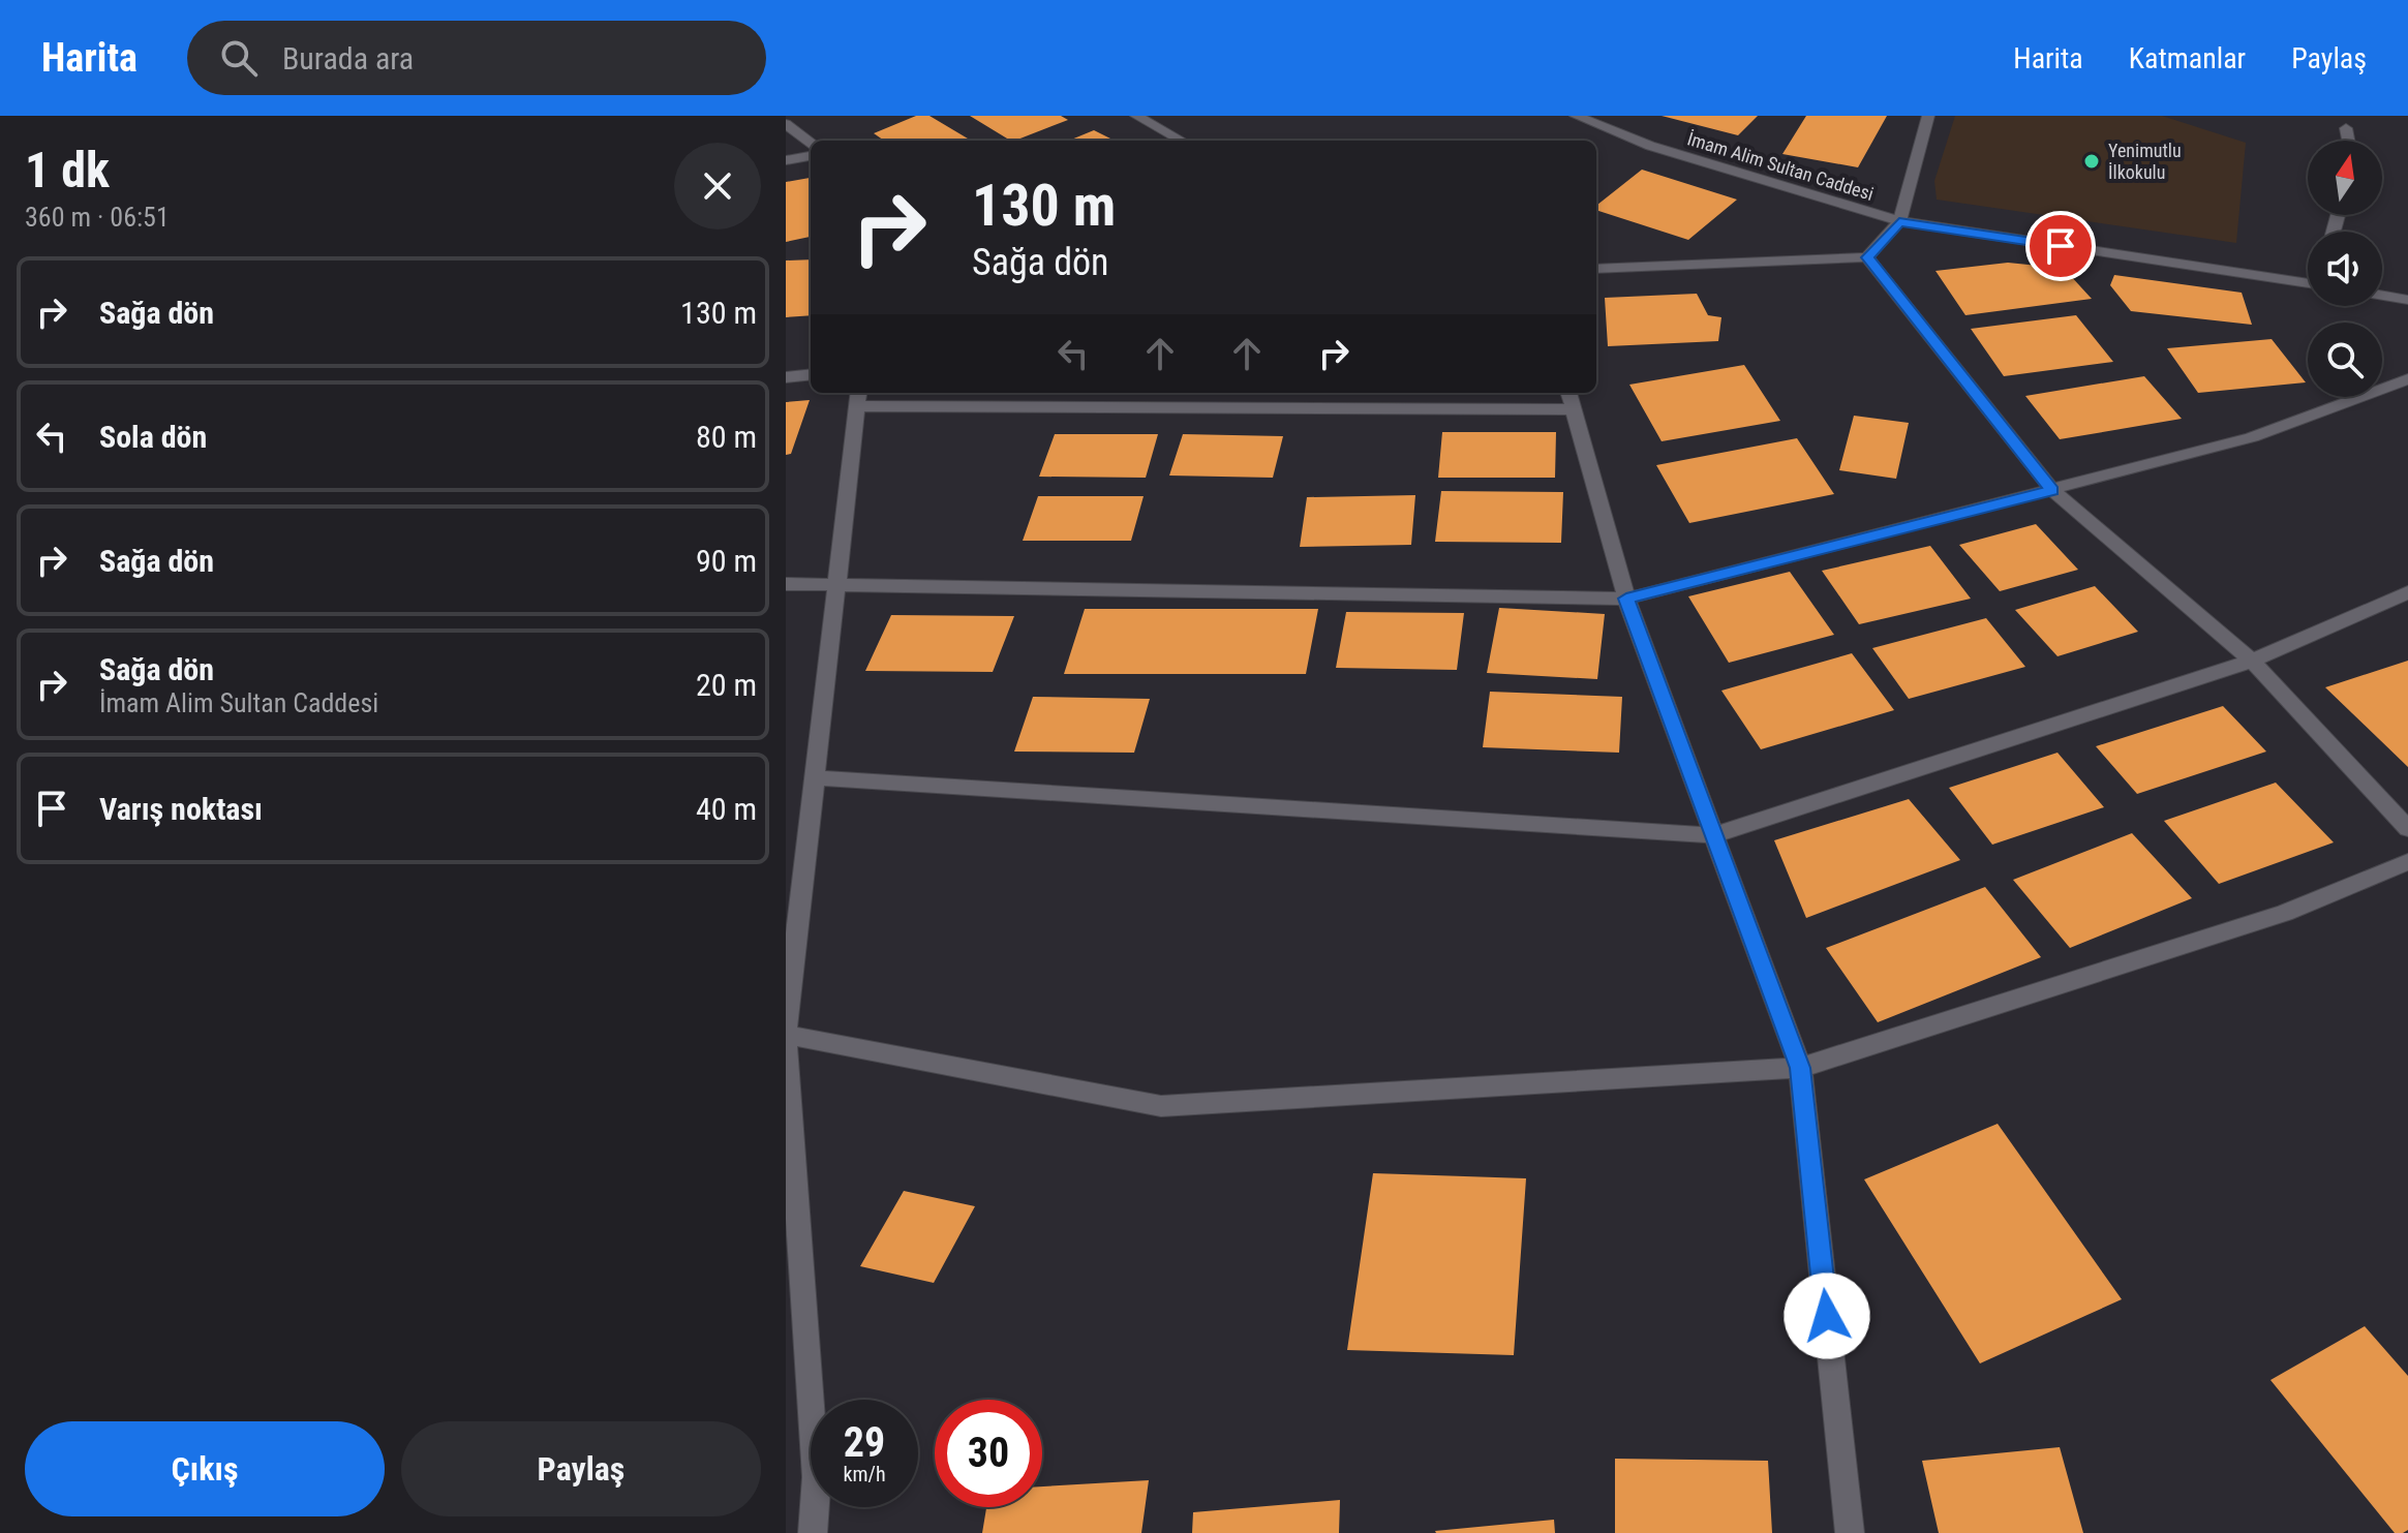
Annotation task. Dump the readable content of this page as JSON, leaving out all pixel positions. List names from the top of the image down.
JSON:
{
  "streets": {
    "street": ["İmam Alim Sultan Caddesi"]
  },
  "places": ["Yenimutlu İlkokulu"],
  "north": "top",
  "page": {
    "header": "Harita",
    "search": "Burada ara",
    "nav": ["Harita", "Katmanlar", "Paylaş"],
    "heading": ["1 dk", "360 m · 06:51"],
    "turn": ["130 m", "Sağa dön"],
    "list": [
      {
        "name": "Sağa dön",
        "value": "130 m"
      },
      {
        "name": "Sola dön",
        "value": "80 m"
      },
      {
        "name": "Sağa dön",
        "value": "90 m"
      },
      {
        "name": "Sağa dön",
        "note": "İmam Alim Sultan Caddesi",
        "value": "20 m"
      },
      {
        "name": "Varış noktası",
        "value": "40 m"
      }
    ],
    "speed": "29 km/h",
    "limit": "30",
    "buttons": ["Çıkış", "Paylaş"]
  }
}
